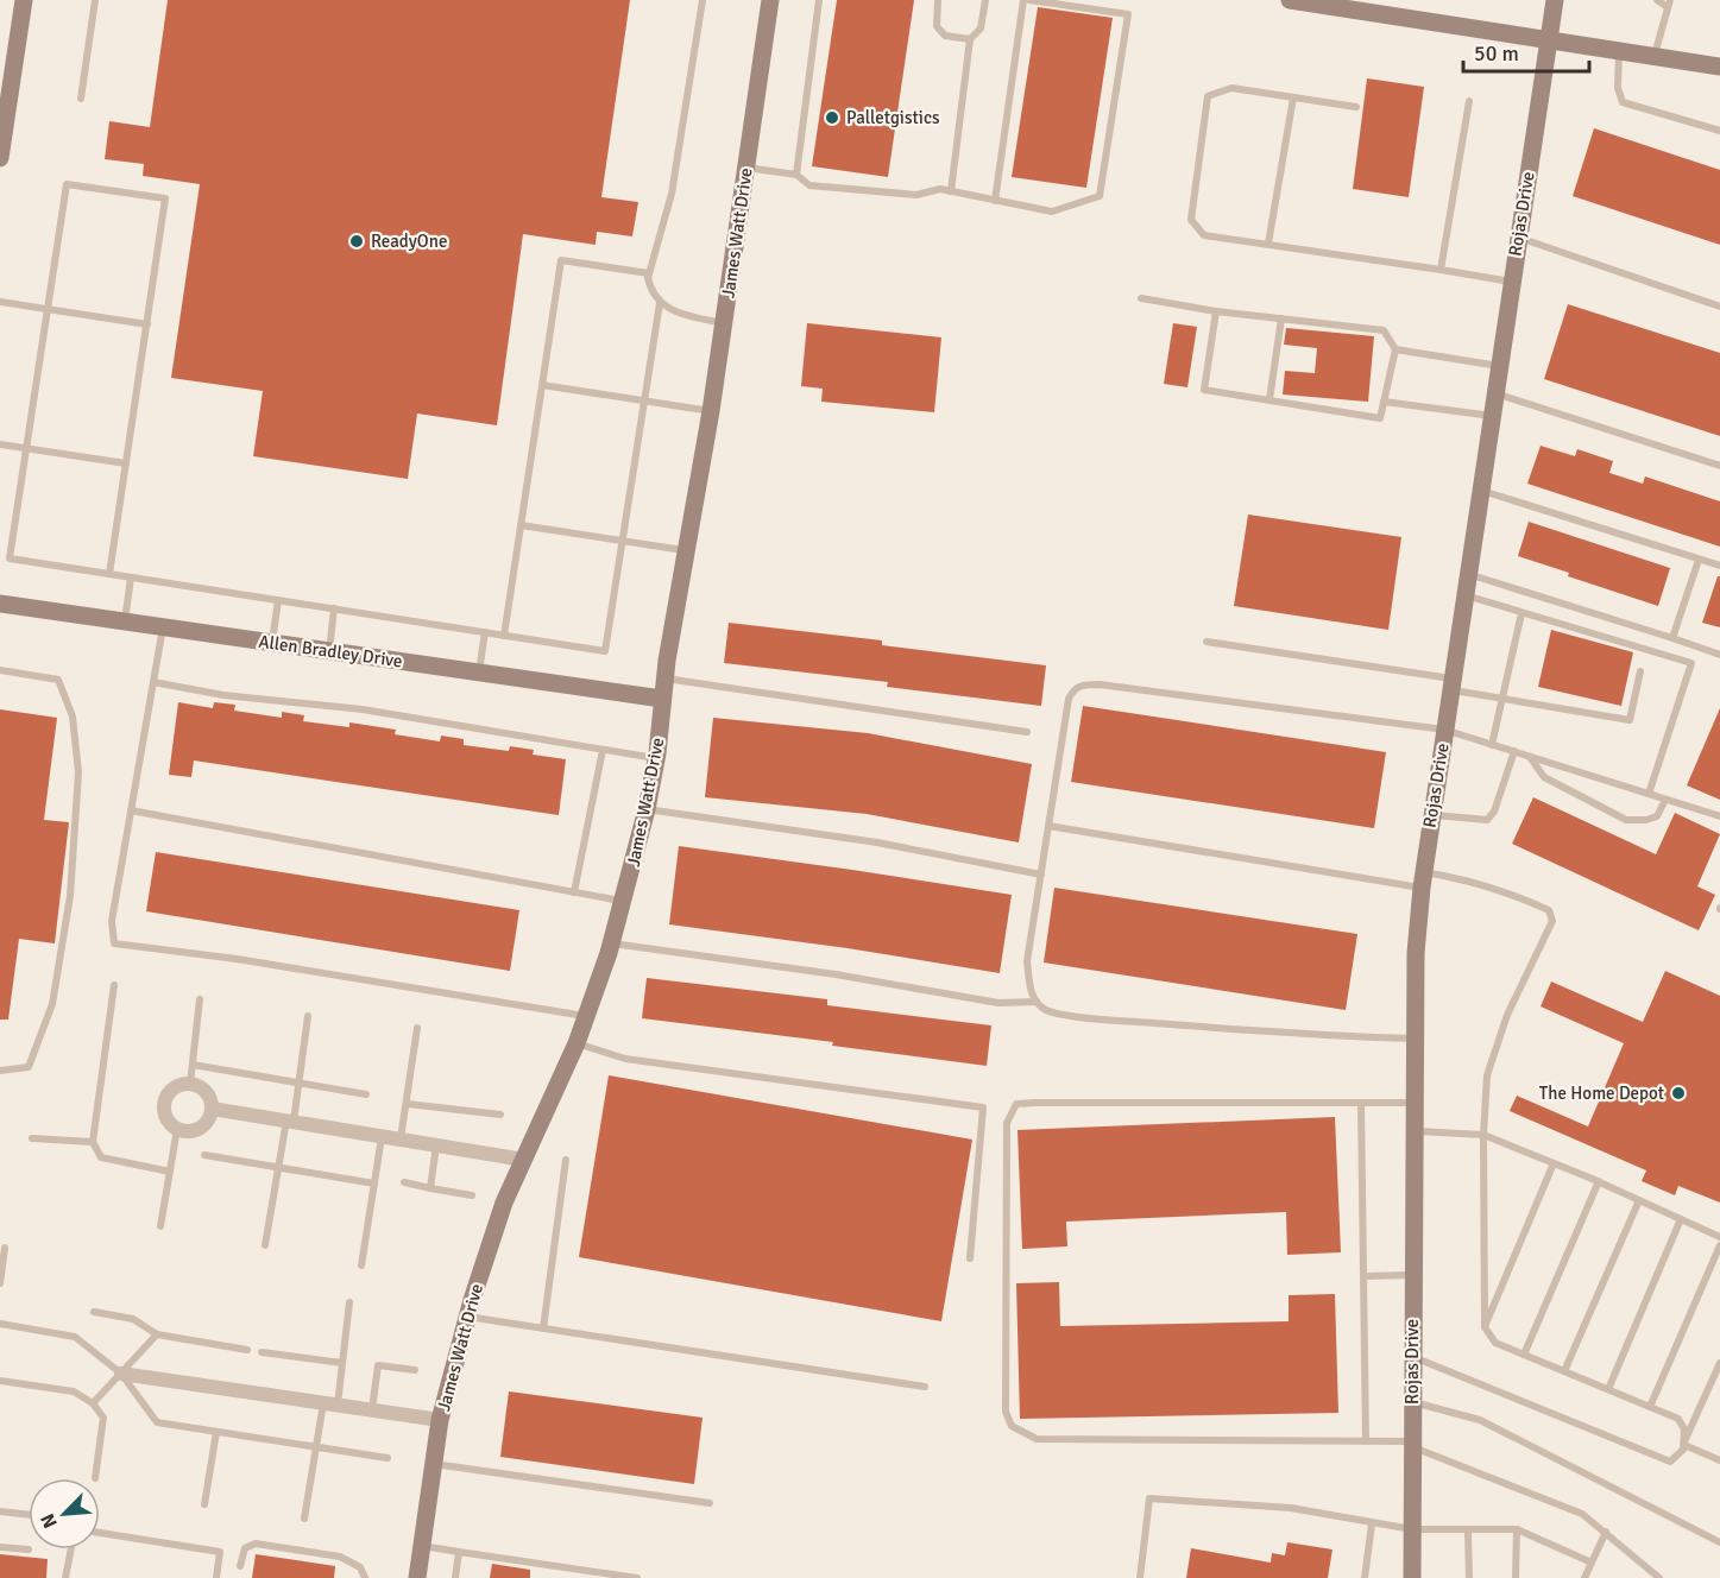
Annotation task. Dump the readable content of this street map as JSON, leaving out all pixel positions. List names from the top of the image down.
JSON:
{
  "streets": {
    "street": ["Rojas Drive", "James Watt Drive", "Allen Bradley Drive"]
  },
  "crossings": [
    ["James Watt Drive", "Allen Bradley Drive"]
  ],
  "places": ["Palletgistics", "ReadyOne", "The Home Depot"],
  "scale_bar": "50 m",
  "north": "bottom left"
}
